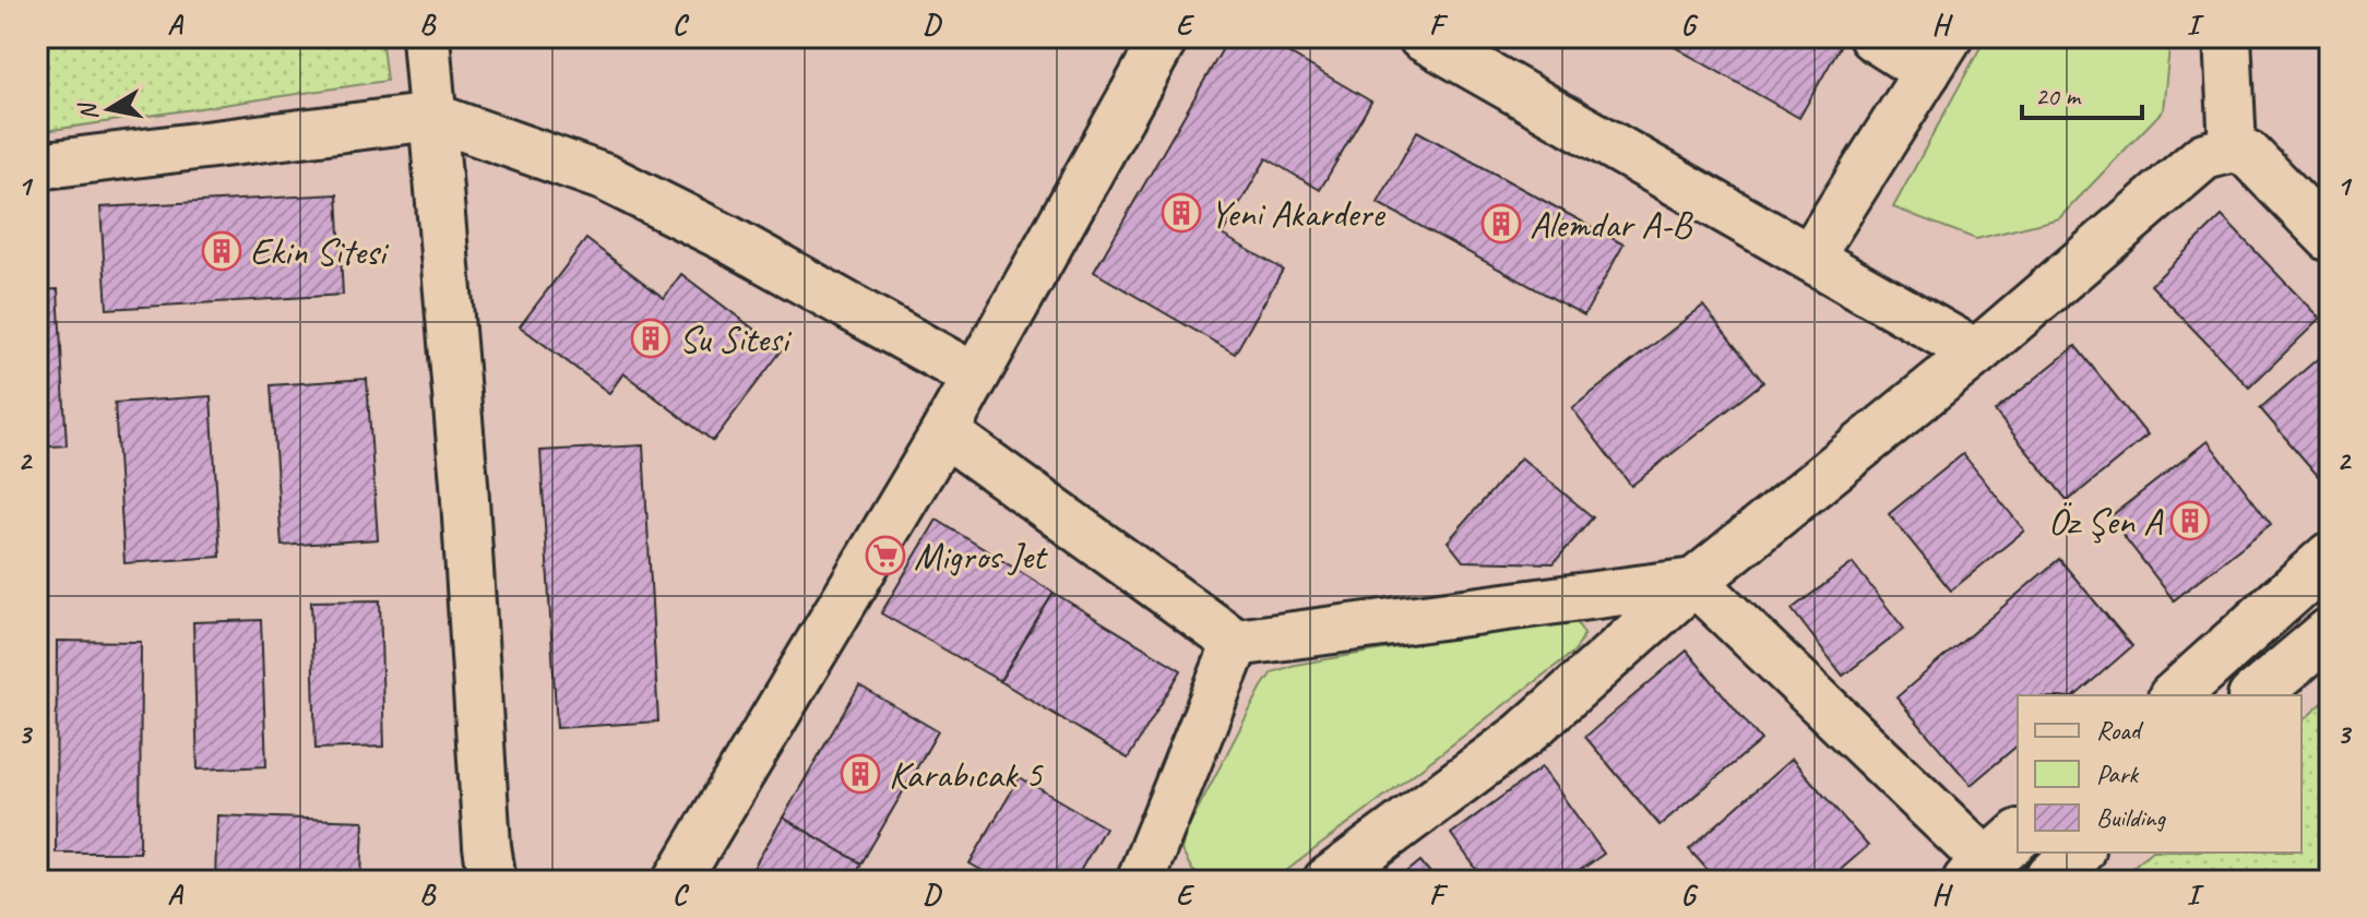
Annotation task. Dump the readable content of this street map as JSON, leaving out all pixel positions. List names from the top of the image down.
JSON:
{
  "places": {
    "building": [
      "Yeni Akardere",
      "Alemdar A-B",
      "Ekin Sitesi",
      "Su Sitesi",
      "Öz Şen A",
      "Karabıcak 5"
    ],
    "supermarket": ["Migros Jet"]
  },
  "legend": ["Road", "Park", "Building"],
  "scale_bar": "20 m",
  "north": "left",
  "grid": {
    "columns": [
      "A",
      "B",
      "C",
      "D",
      "E",
      "F",
      "G",
      "H",
      "I"
    ],
    "rows": ["1", "2", "3"]
  }
}
